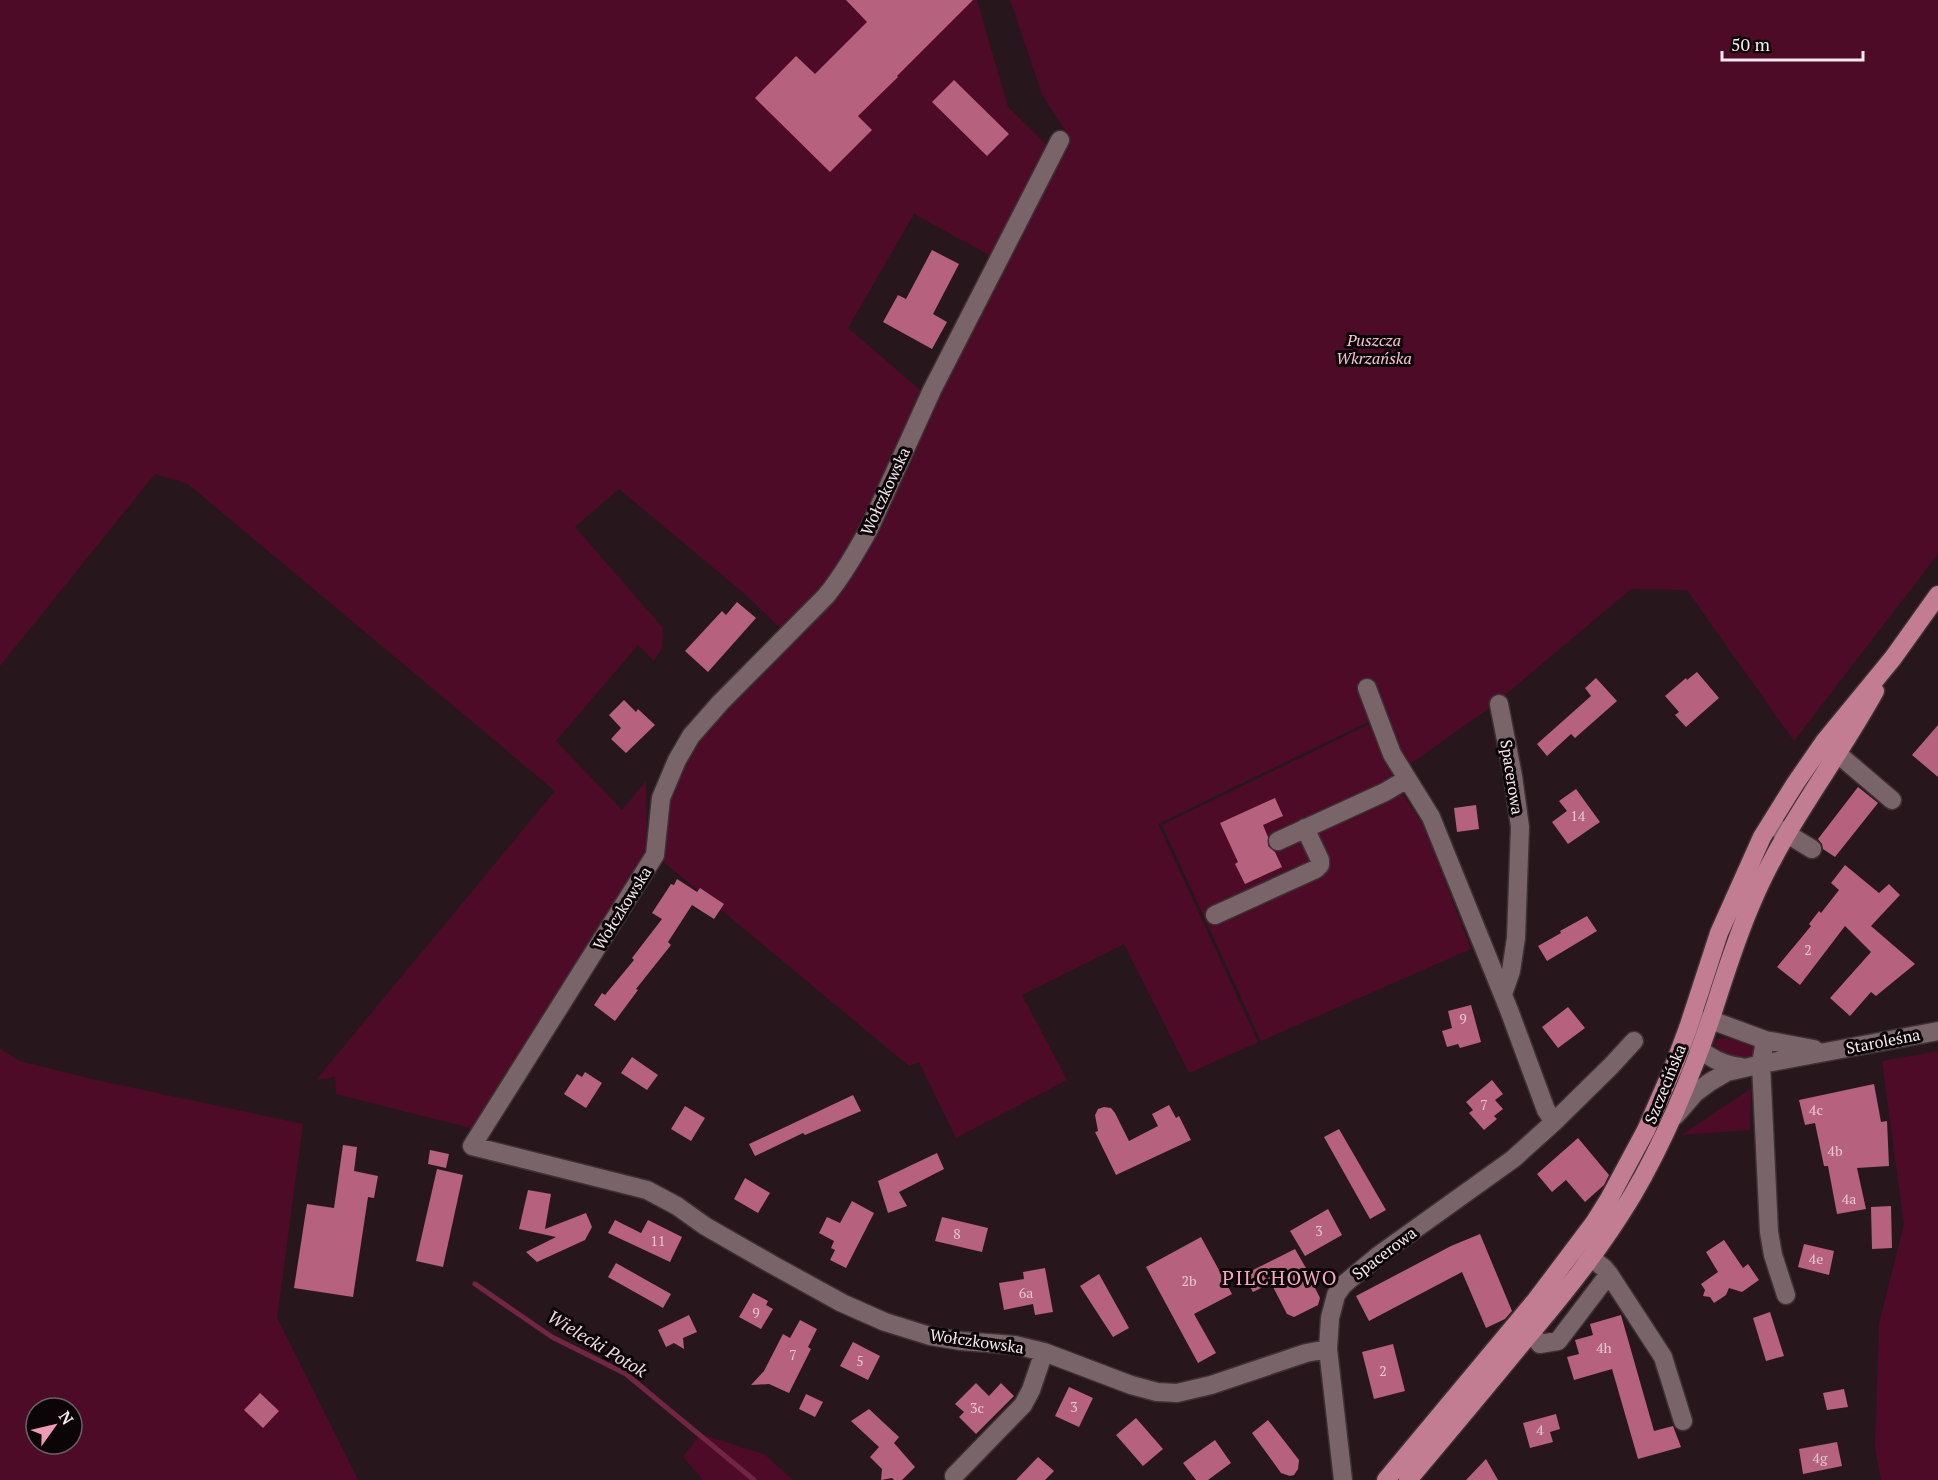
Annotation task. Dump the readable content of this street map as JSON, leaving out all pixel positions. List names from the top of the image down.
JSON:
{
  "streets": {
    "main road": ["Szczecińska"],
    "street": ["Wołczkowska", "Spacerowa", "Staroleśna"]
  },
  "crossings": [
    ["Wołczkowska", "Spacerowa"],
    ["Staroleśna", "Szczecińska"]
  ],
  "districts": ["PILCHOWO"],
  "water": ["Wielecki Potok"],
  "parks": ["Puszcza Wkrzańska"],
  "house_numbers": [
    "14",
    "2",
    "9",
    "7",
    "4c",
    "4b",
    "4a",
    "3",
    "8",
    "11",
    "4e",
    "2b",
    "6a",
    "9",
    "4h",
    "7",
    "5",
    "2",
    "3",
    "3c",
    "4",
    "4g"
  ],
  "scale_bar": "50 m",
  "north": "top right"
}
